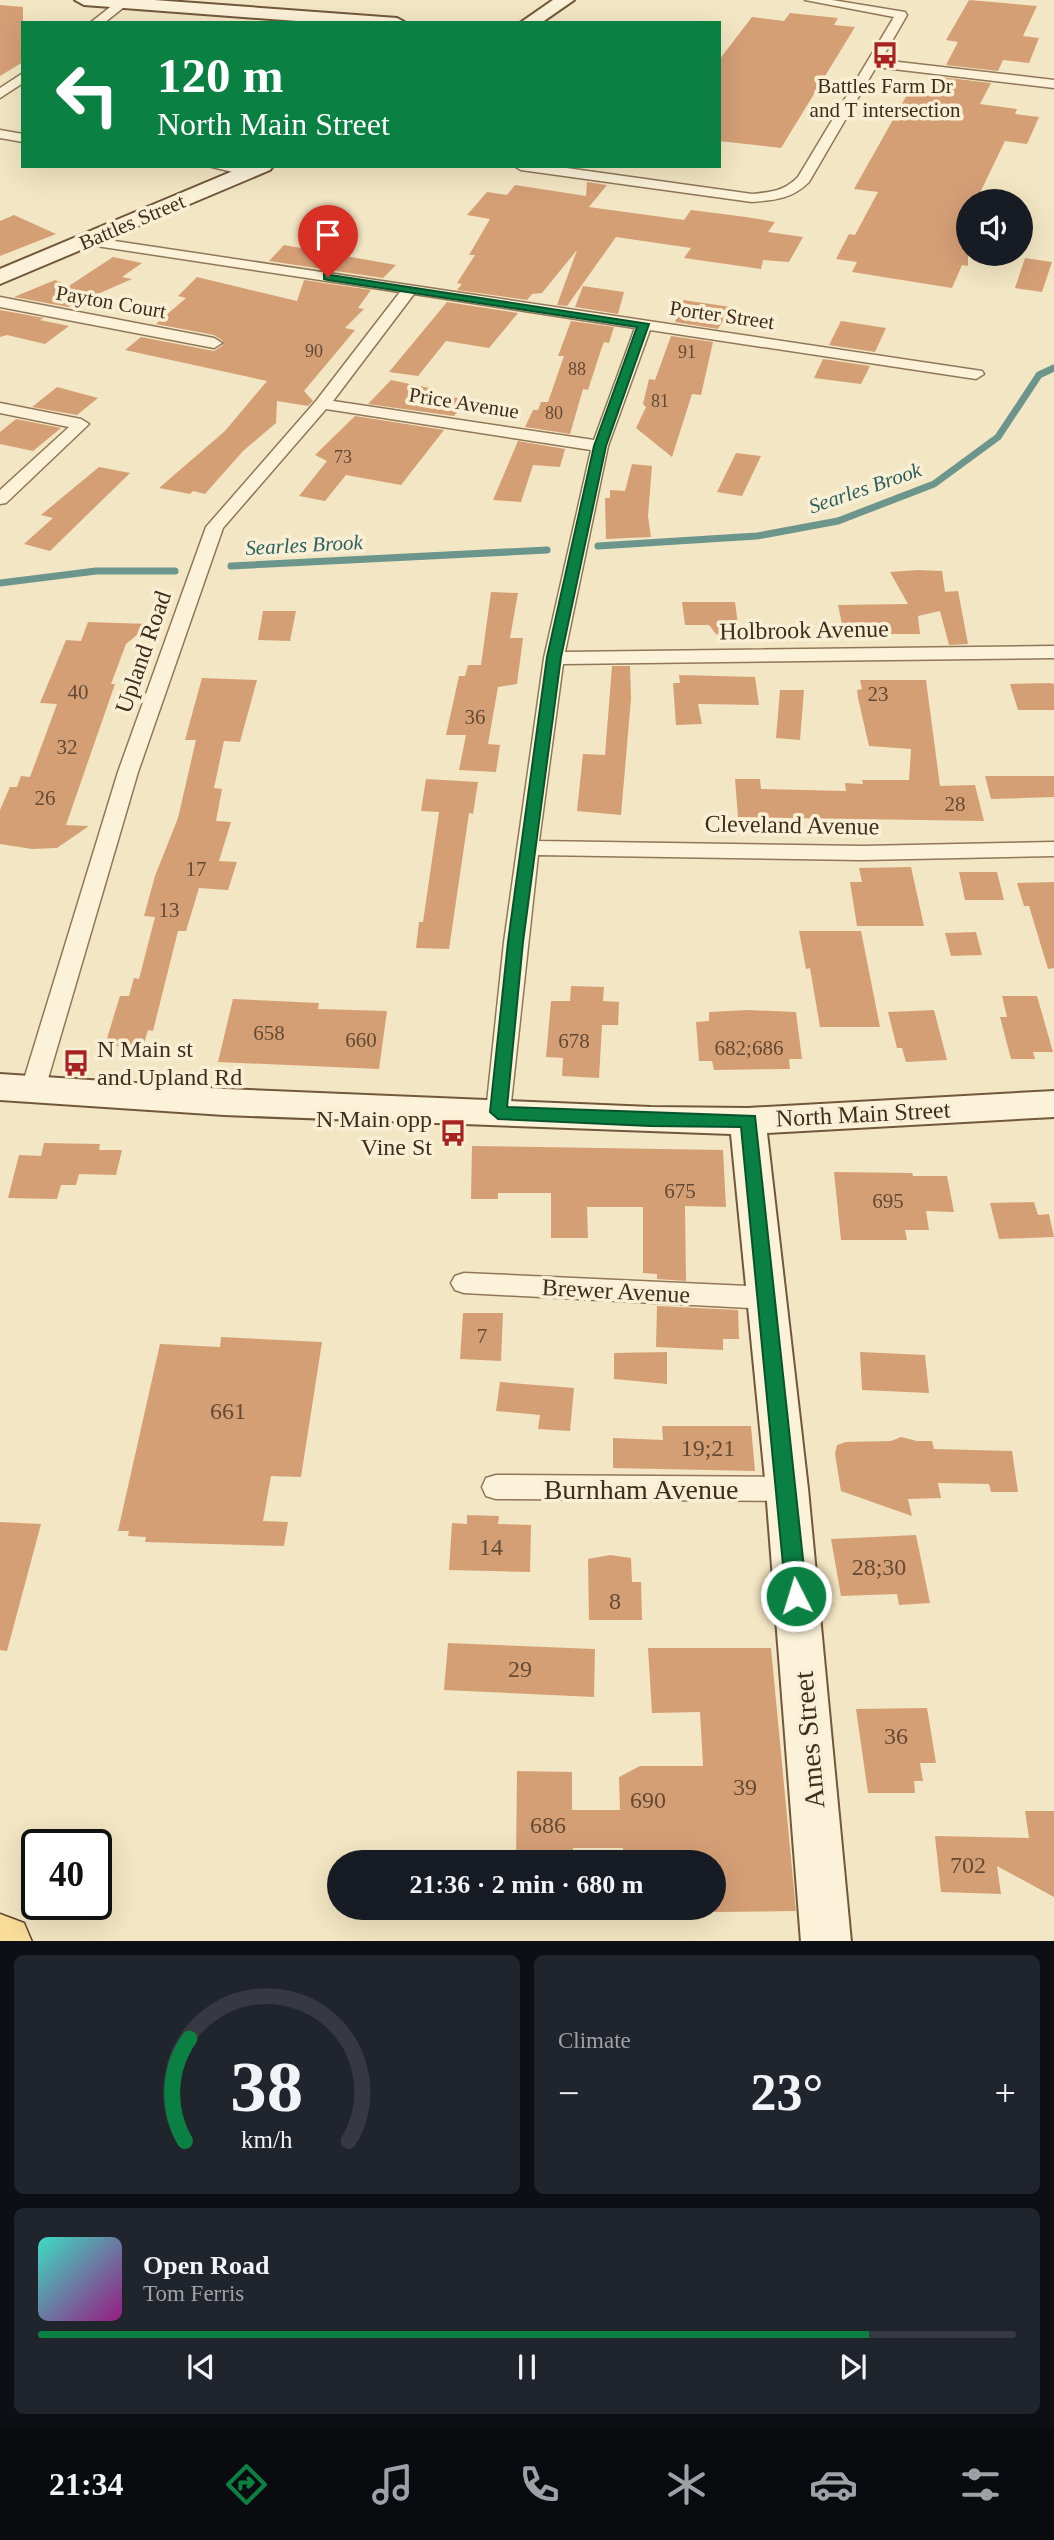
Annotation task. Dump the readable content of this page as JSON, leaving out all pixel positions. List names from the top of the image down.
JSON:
{
  "streets": {
    "street": [
      "Battles Street",
      "Payton Court",
      "Porter Street",
      "Price Avenue",
      "Holbrook Avenue",
      "Upland Road",
      "Cleveland Avenue",
      "North Main Street",
      "Brewer Avenue",
      "Burnham Avenue",
      "Ames Street"
    ]
  },
  "crossings": [
    ["Battles Street", "Porter Street"],
    ["Porter Street", "Upland Road"],
    ["Price Avenue", "Upland Road"],
    ["Upland Road", "North Main Street"],
    ["North Main Street", "Ames Street"],
    ["Brewer Avenue", "Ames Street"],
    ["Burnham Avenue", "Ames Street"]
  ],
  "water": ["Searles Brook"],
  "places": {
    "bus stop": ["Battles Farm Dr and T intersection", "N Main st and Upland Rd", "N Main opp Vine St"]
  },
  "house_numbers": [
    "90",
    "91",
    "88",
    "81",
    "80",
    "73",
    "40",
    "23",
    "36",
    "32",
    "26",
    "28",
    "17",
    "13",
    "658",
    "660",
    "678",
    "682;686",
    "675",
    "695",
    "7",
    "661",
    "19;21",
    "14",
    "28;30",
    "8",
    "29",
    "36",
    "39",
    "690",
    "686",
    "702"
  ],
  "page": {
    "turn": ["120 m", "North Main Street"],
    "limit": "40",
    "trip": "21:36 · 2 min · 680 m",
    "tile": "Climate",
    "heat": ["−", "23°", "+"],
    "song": ["Open Road", "Tom Ferris"],
    "tabs": "21:34",
    "gauge": ["38", "km/h"]
  }
}
